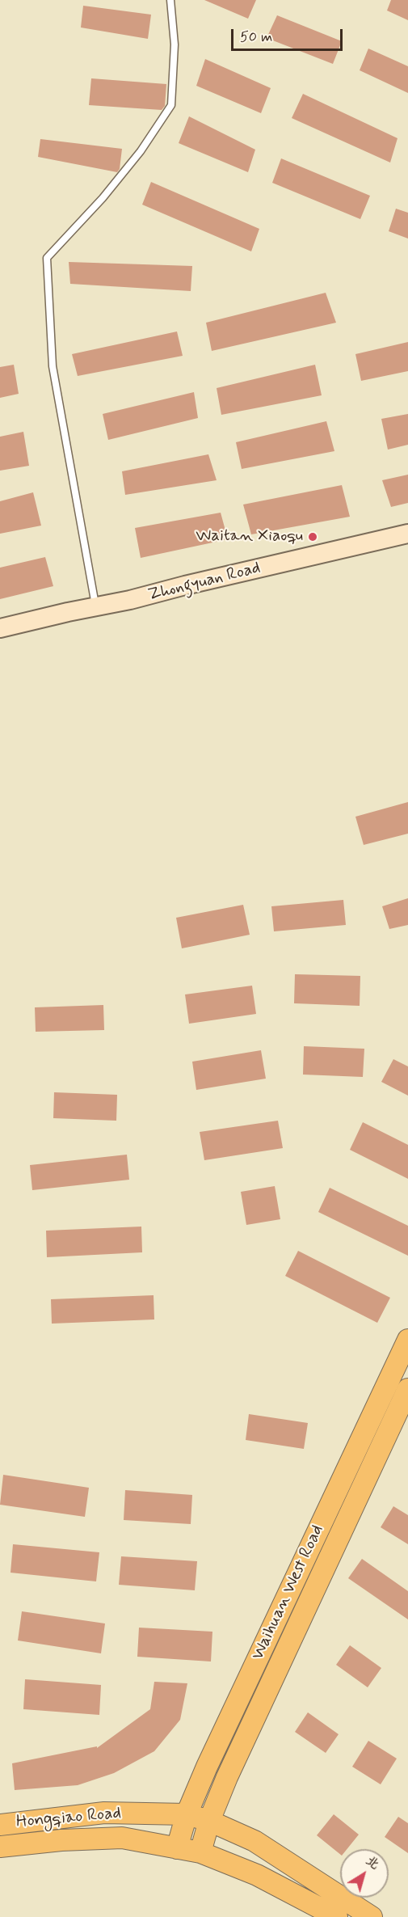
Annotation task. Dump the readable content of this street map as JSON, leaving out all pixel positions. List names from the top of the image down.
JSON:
{
  "streets": {
    "main road": ["Waihuan West Road", "Hongqiao Road"],
    "street": ["Zhongyuan Road"]
  },
  "crossings": [
    ["Waihuan West Road", "Hongqiao Road"]
  ],
  "places": ["Waitan Xiaoqu"],
  "scale_bar": "50 m",
  "north": "top right"
}
